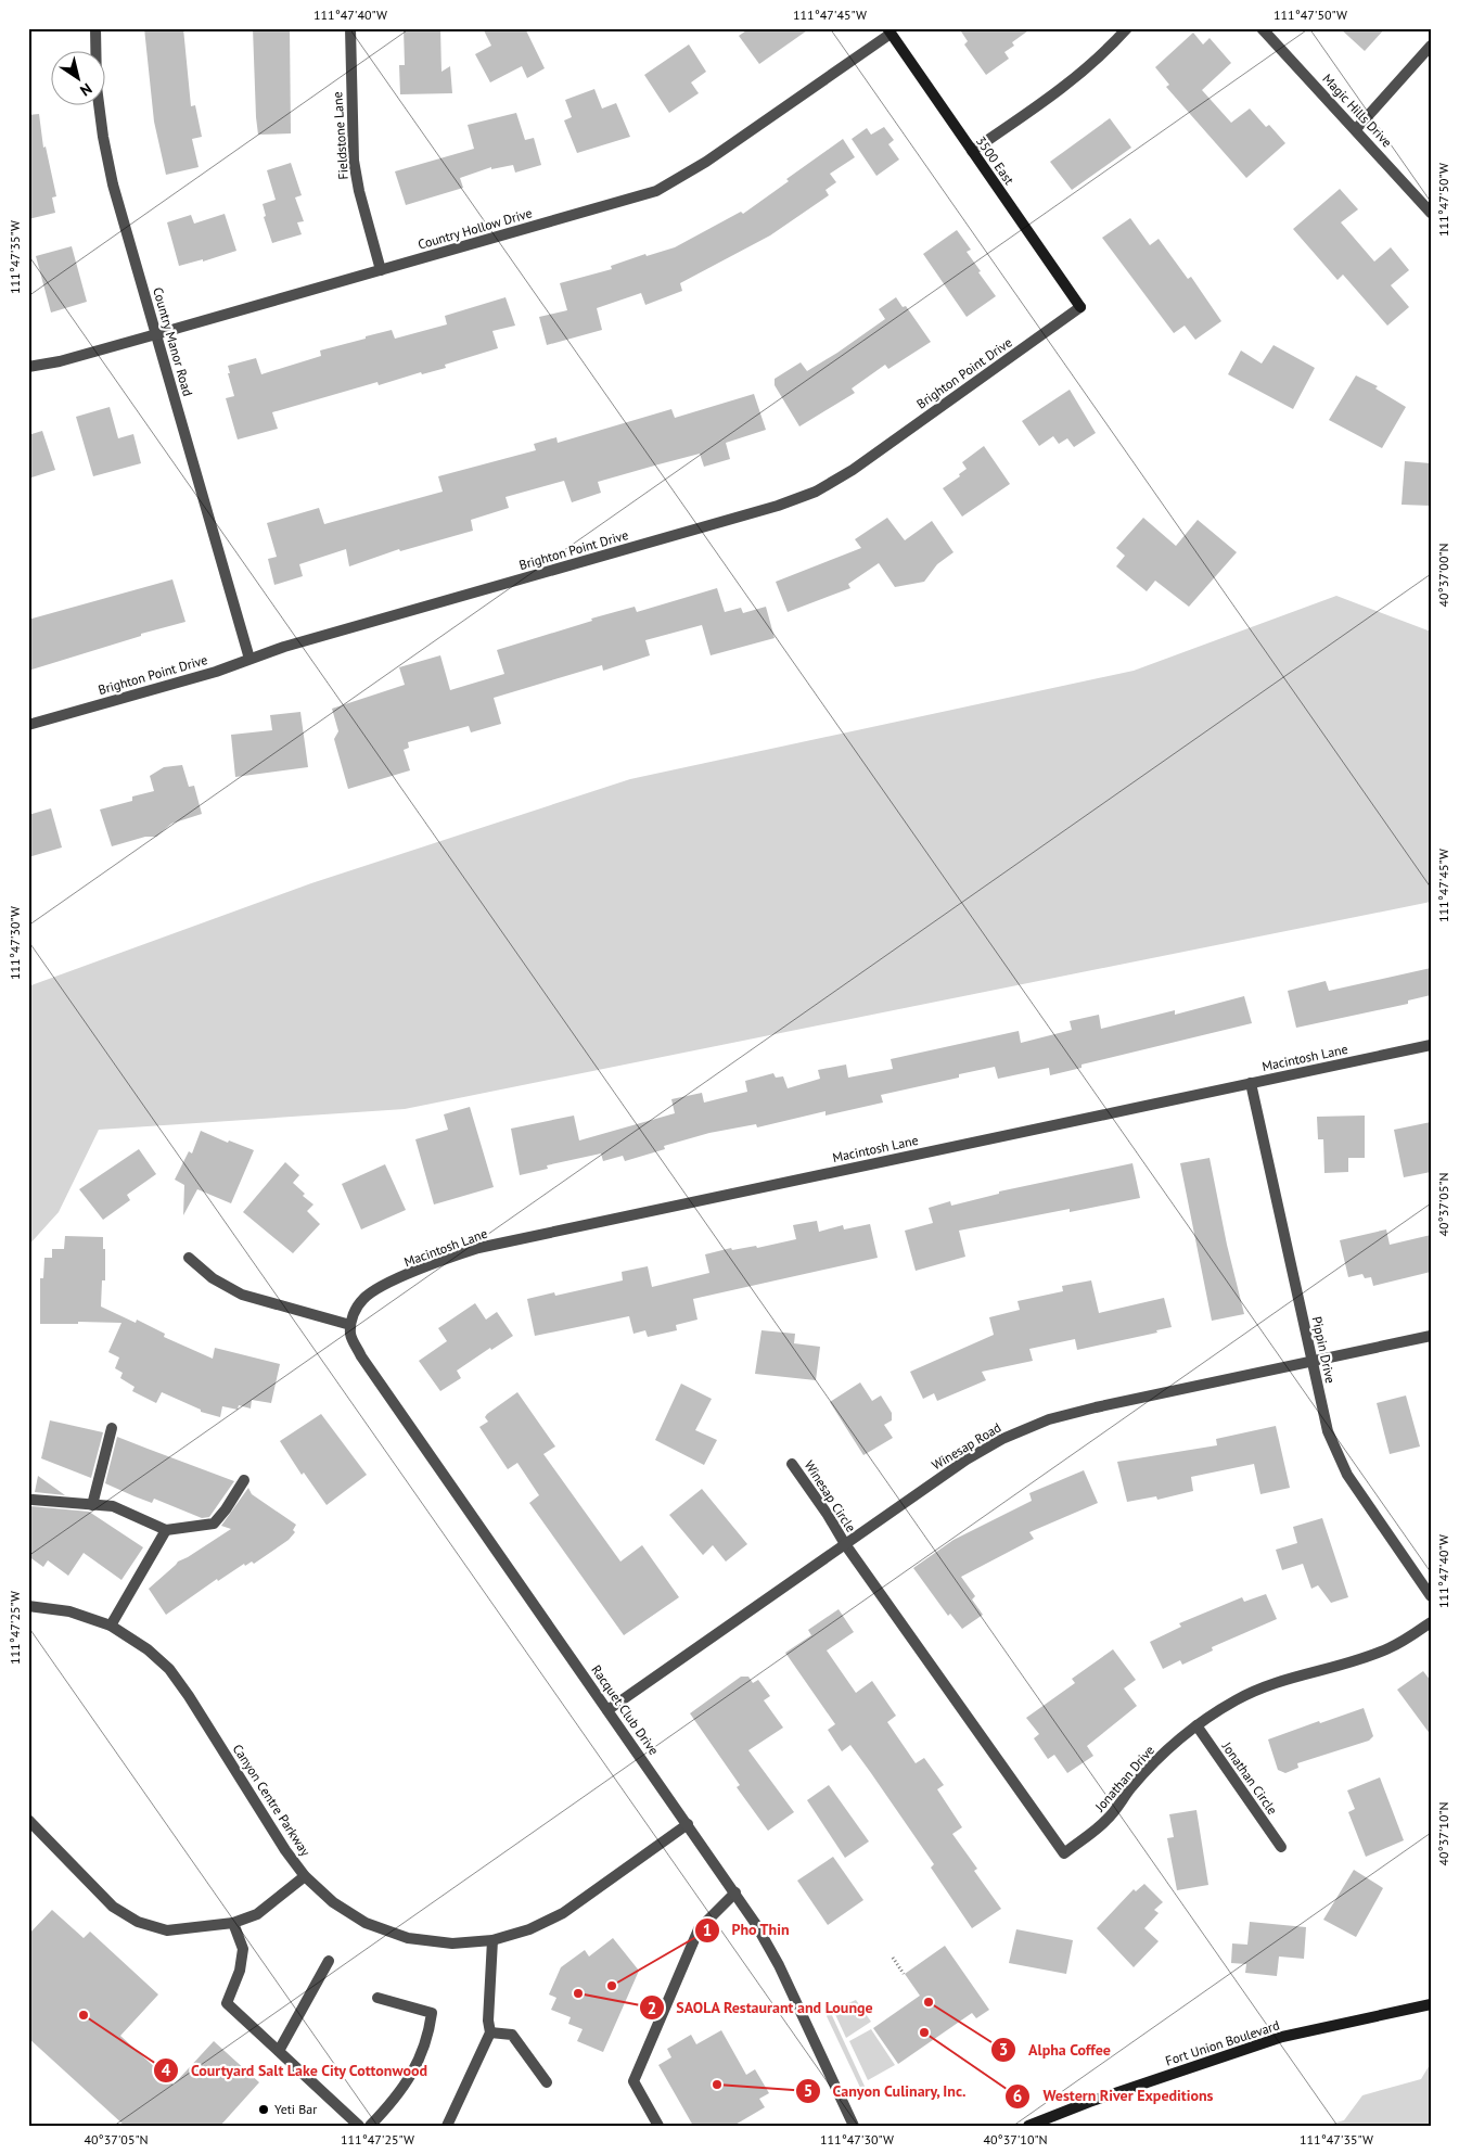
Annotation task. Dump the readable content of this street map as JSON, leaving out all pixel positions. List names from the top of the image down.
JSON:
{
  "streets": {
    "main road": ["3500 East", "Fort Union Boulevard"],
    "street": [
      "Magic Hills Drive",
      "Fieldstone Lane",
      "Country Hollow Drive",
      "Country Manor Road",
      "Brighton Point Drive",
      "Macintosh Lane",
      "Pippin Drive",
      "Winesap Road",
      "Winesap Circle",
      "Racquet Club Drive",
      "Jonathan Drive",
      "Jonathan Circle",
      "Canyon Centre Parkway"
    ]
  },
  "crossings": [
    ["Fieldstone Lane", "Country Hollow Drive"],
    ["3500 East", "Country Hollow Drive"],
    ["3500 East", "Brighton Point Drive"],
    ["Country Hollow Drive", "Country Manor Road"],
    ["Country Manor Road", "Brighton Point Drive"],
    ["Macintosh Lane", "Pippin Drive"],
    ["Macintosh Lane", "Racquet Club Drive"],
    ["Pippin Drive", "Winesap Road"],
    ["Winesap Road", "Winesap Circle"],
    ["Winesap Road", "Racquet Club Drive"],
    ["Winesap Road", "Jonathan Drive"],
    ["Winesap Circle", "Jonathan Drive"],
    ["Racquet Club Drive", "Canyon Centre Parkway"],
    ["Jonathan Drive", "Jonathan Circle"]
  ],
  "places": [
    "Pho Thin",
    "SAOLA Restaurant and Lounge",
    "Alpha Coffee",
    "Courtyard Salt Lake City Cottonwood",
    "Western River Expeditions",
    "Canyon Culinary, Inc.",
    "Yeti Bar"
  ],
  "north": "bottom right",
  "coordinates": [
    "111°47'40\"W",
    "111°47'45\"W",
    "111°47'50\"W",
    "111°47'35\"W",
    "40°37'00\"N",
    "111°47'30\"W",
    "40°37'05\"N",
    "111°47'25\"W",
    "40°37'10\"N"
  ]
}
